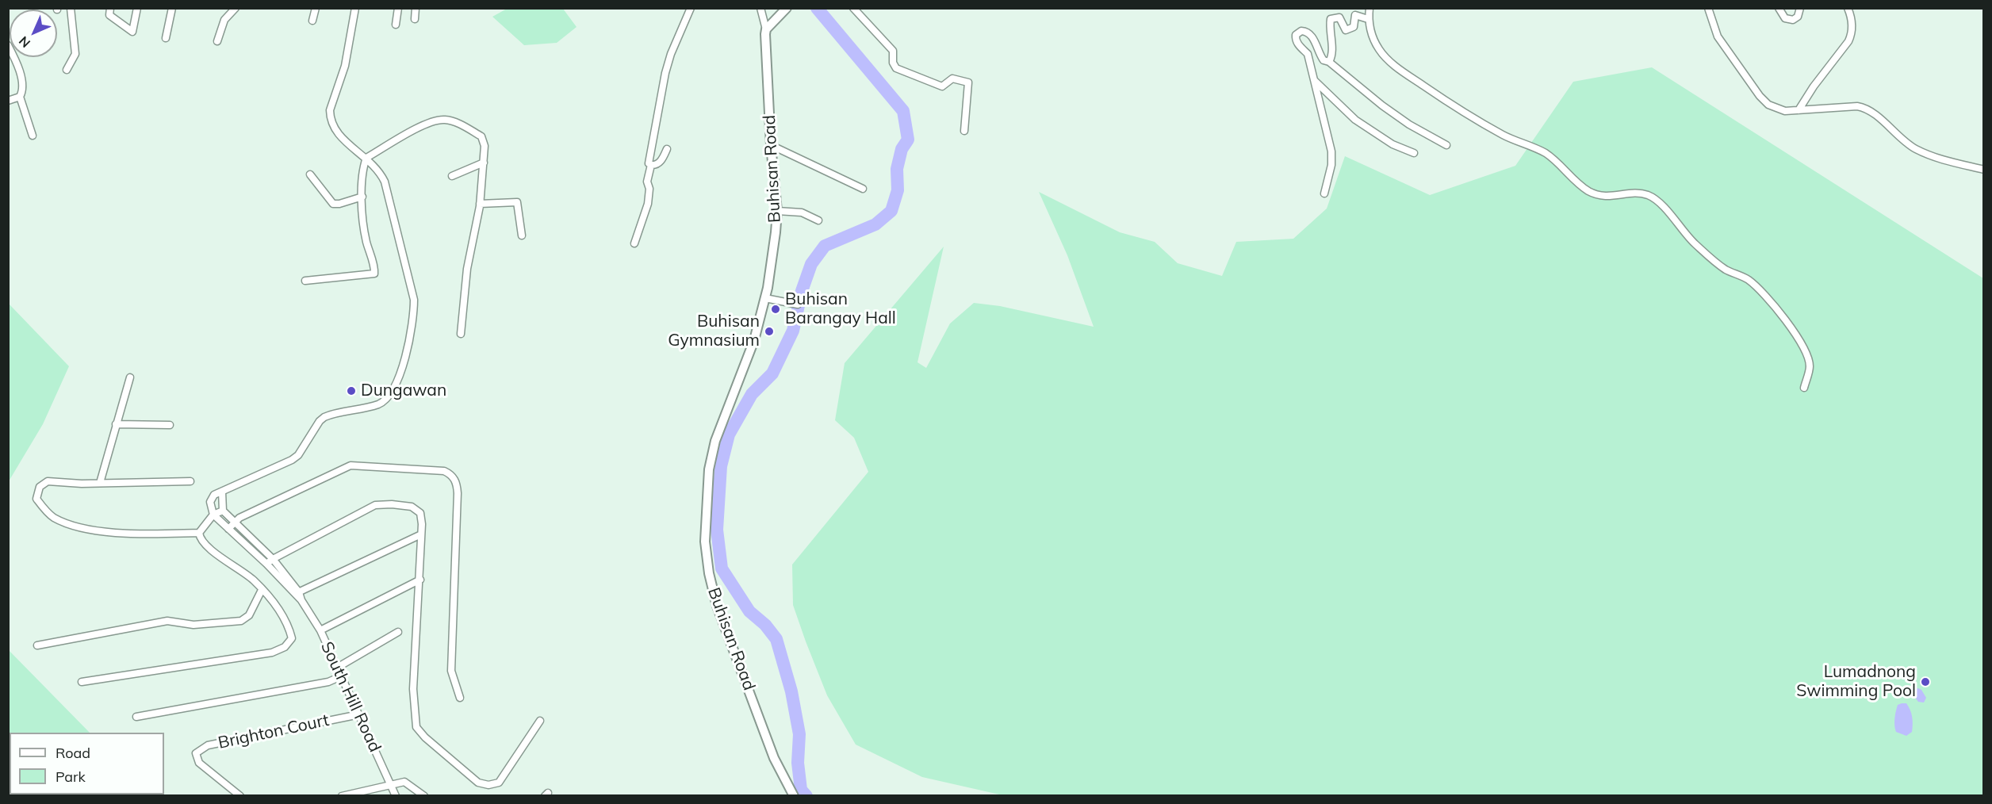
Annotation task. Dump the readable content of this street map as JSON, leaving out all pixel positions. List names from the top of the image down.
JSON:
{
  "streets": {
    "street": ["Buhisan Road", "South Hill Road", "Brighton Court"]
  },
  "crossings": [
    ["South Hill Road", "Brighton Court"]
  ],
  "places": [
    "Buhisan Barangay Hall",
    "Buhisan Gymnasium",
    "Dungawan",
    "Lumadnong Swimming Pool"
  ],
  "legend": ["Road", "Park"],
  "north": "bottom left"
}
